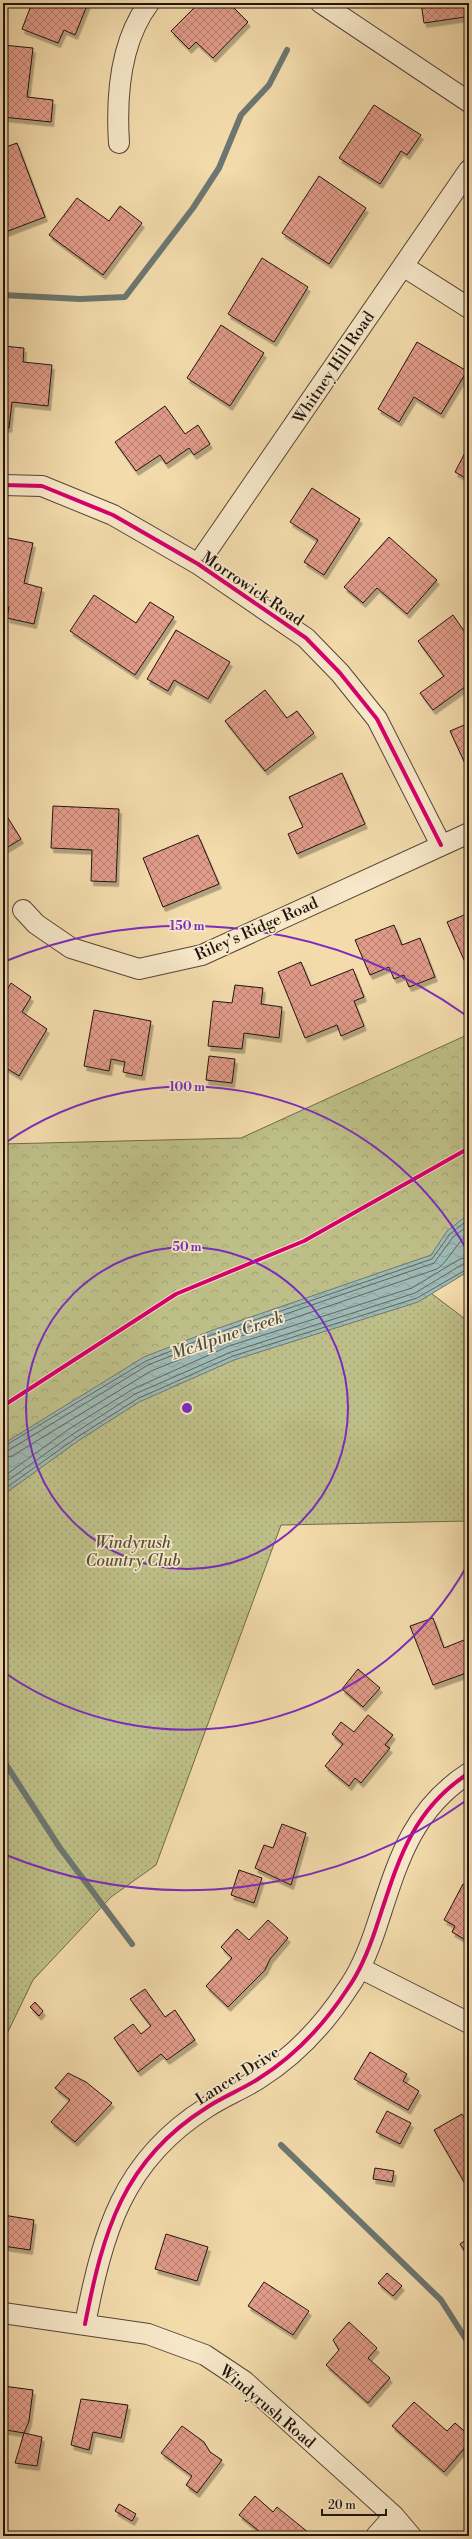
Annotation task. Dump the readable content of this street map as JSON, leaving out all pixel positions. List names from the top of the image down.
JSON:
{
  "streets": {
    "street": [
      "Whitney Hill Road",
      "Morrowick Road",
      "Riley's Ridge Road",
      "Lancer Drive",
      "Windyrush Road"
    ]
  },
  "crossings": [
    ["Whitney Hill Road", "Morrowick Road"],
    ["Morrowick Road", "Riley's Ridge Road"],
    ["Lancer Drive", "Windyrush Road"]
  ],
  "water": ["McAlpine Creek"],
  "parks": ["Windyrush Country Club"],
  "scale_bar": "20 m",
  "rings": ["150 m", "100 m", "50 m"]
}
